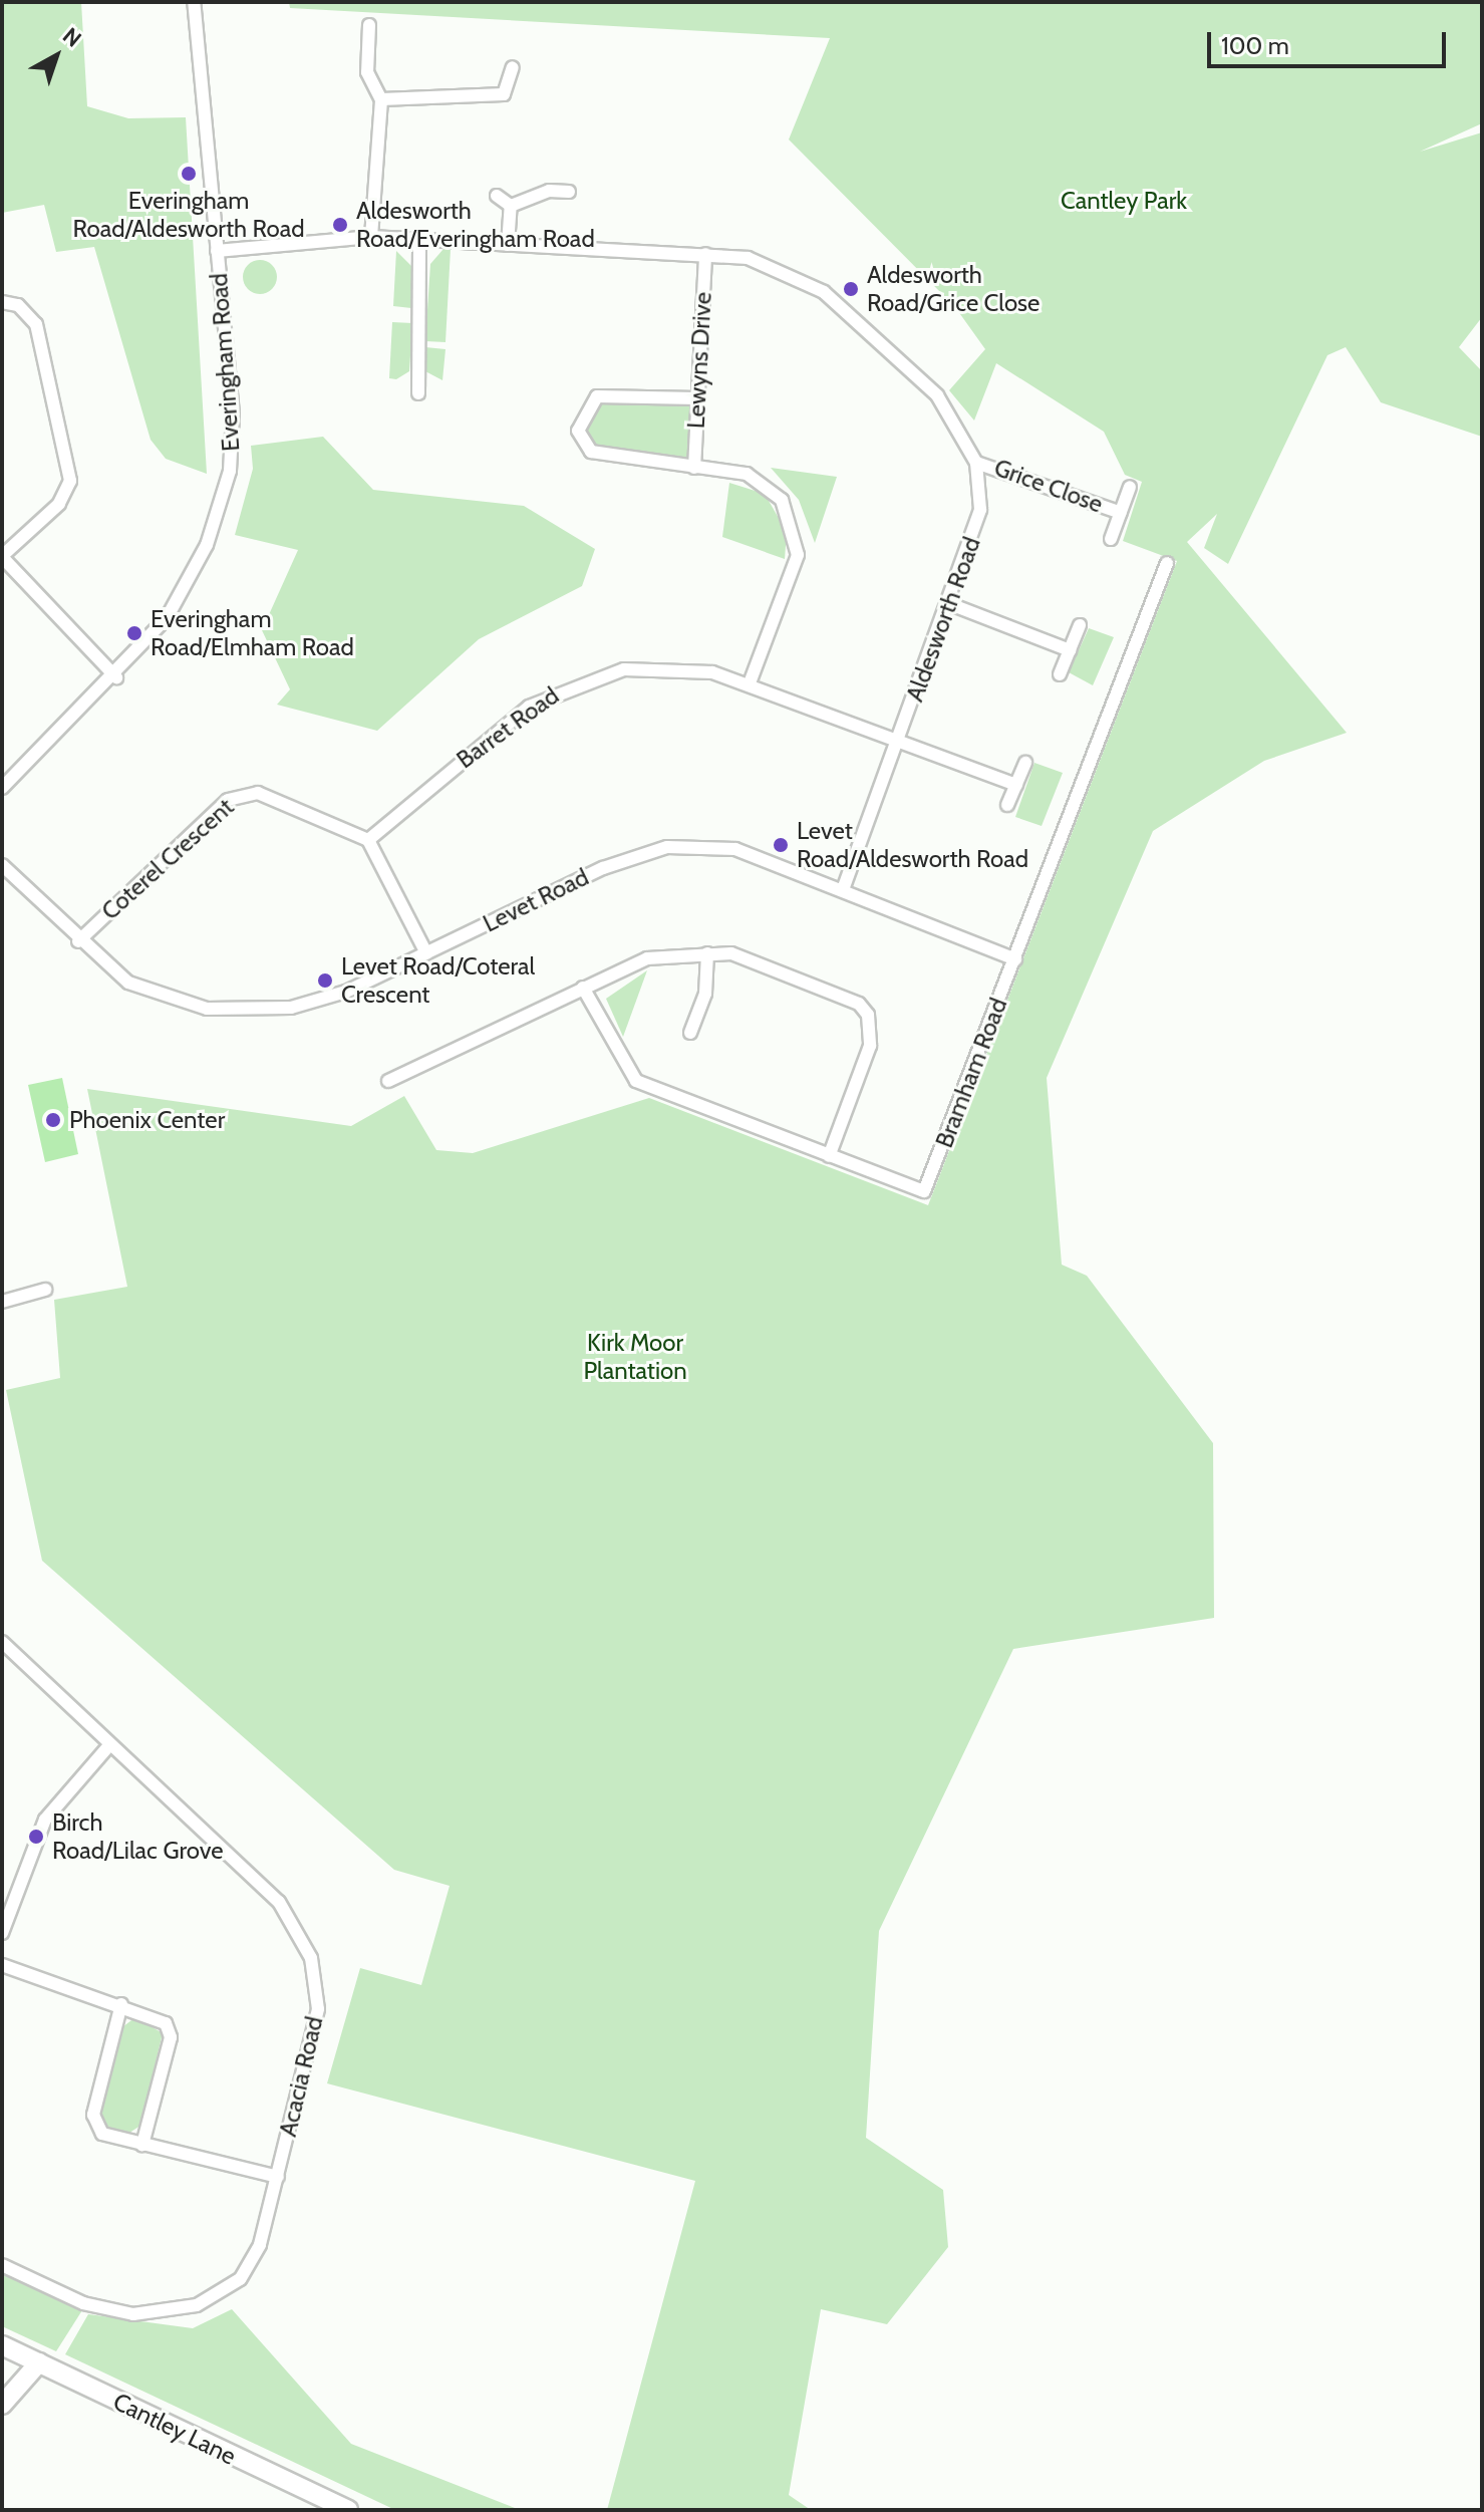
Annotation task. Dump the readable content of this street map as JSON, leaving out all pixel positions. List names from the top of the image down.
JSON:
{
  "streets": {
    "main road": ["Cantley Lane"],
    "street": [
      "Lewyns Drive",
      "Everingham Road",
      "Grice Close",
      "Aldesworth Road",
      "Barret Road",
      "Coterel Crescent",
      "Levet Road",
      "Bramham Road",
      "Acacia Road"
    ]
  },
  "crossings": [
    ["Lewyns Drive", "Aldesworth Road"],
    ["Everingham Road", "Aldesworth Road"],
    ["Grice Close", "Aldesworth Road"],
    ["Aldesworth Road", "Barret Road"],
    ["Aldesworth Road", "Levet Road"],
    ["Barret Road", "Coterel Crescent"],
    ["Coterel Crescent", "Levet Road"],
    ["Levet Road", "Bramham Road"]
  ],
  "parks": ["Cantley Park", "Kirk Moor Plantation"],
  "places": [
    "Everingham Road/Aldesworth Road",
    "Aldesworth Road/Everingham Road",
    "Aldesworth Road/Grice Close",
    "Everingham Road/Elmham Road",
    "Levet Road/Aldesworth Road",
    "Levet Road/Coteral Crescent",
    "Phoenix Center",
    "Birch Road/Lilac Grove"
  ],
  "scale_bar": "100 m",
  "north": "top right"
}
